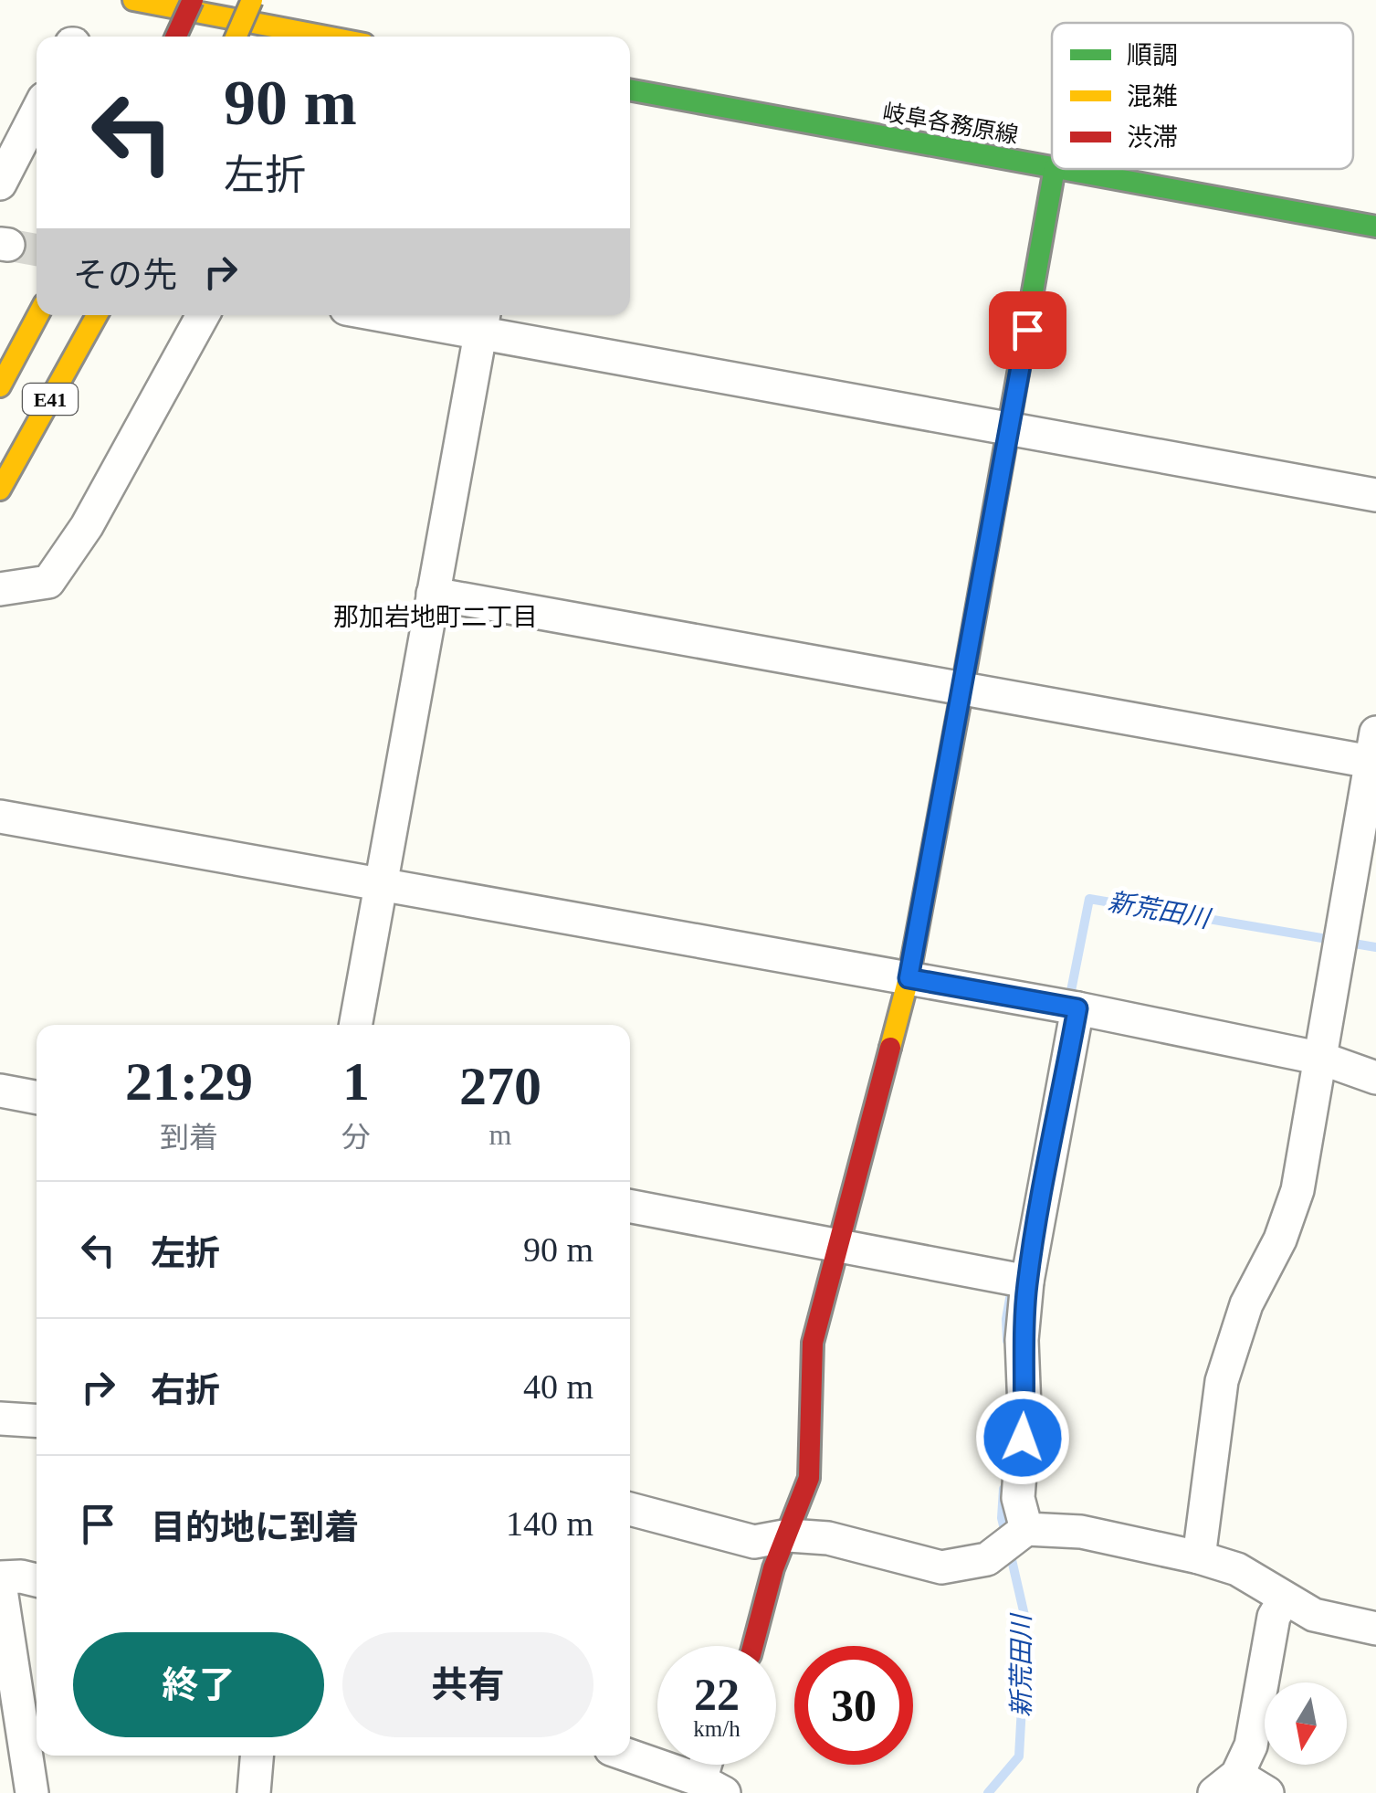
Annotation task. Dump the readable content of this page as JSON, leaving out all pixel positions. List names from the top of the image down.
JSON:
{
  "streets": {
    "main road": ["岐阜各務原線", "E41"]
  },
  "districts": ["那加岩地町二丁目"],
  "water": ["新荒田川"],
  "legend": ["順調", "混雑", "渋滞"],
  "north": "bottom",
  "page": {
    "turn": ["90 m", "左折"],
    "then": "その先",
    "eta": [
      "21:29",
      "到着",
      "1",
      "分",
      "270",
      "m"
    ],
    "list": [
      {
        "name": "左折",
        "value": "90 m"
      },
      {
        "name": "右折",
        "value": "40 m"
      },
      {
        "name": "目的地に到着",
        "value": "140 m"
      }
    ],
    "buttons": ["終了", "共有"],
    "speed": "22 km/h",
    "limit": "30"
  }
}
